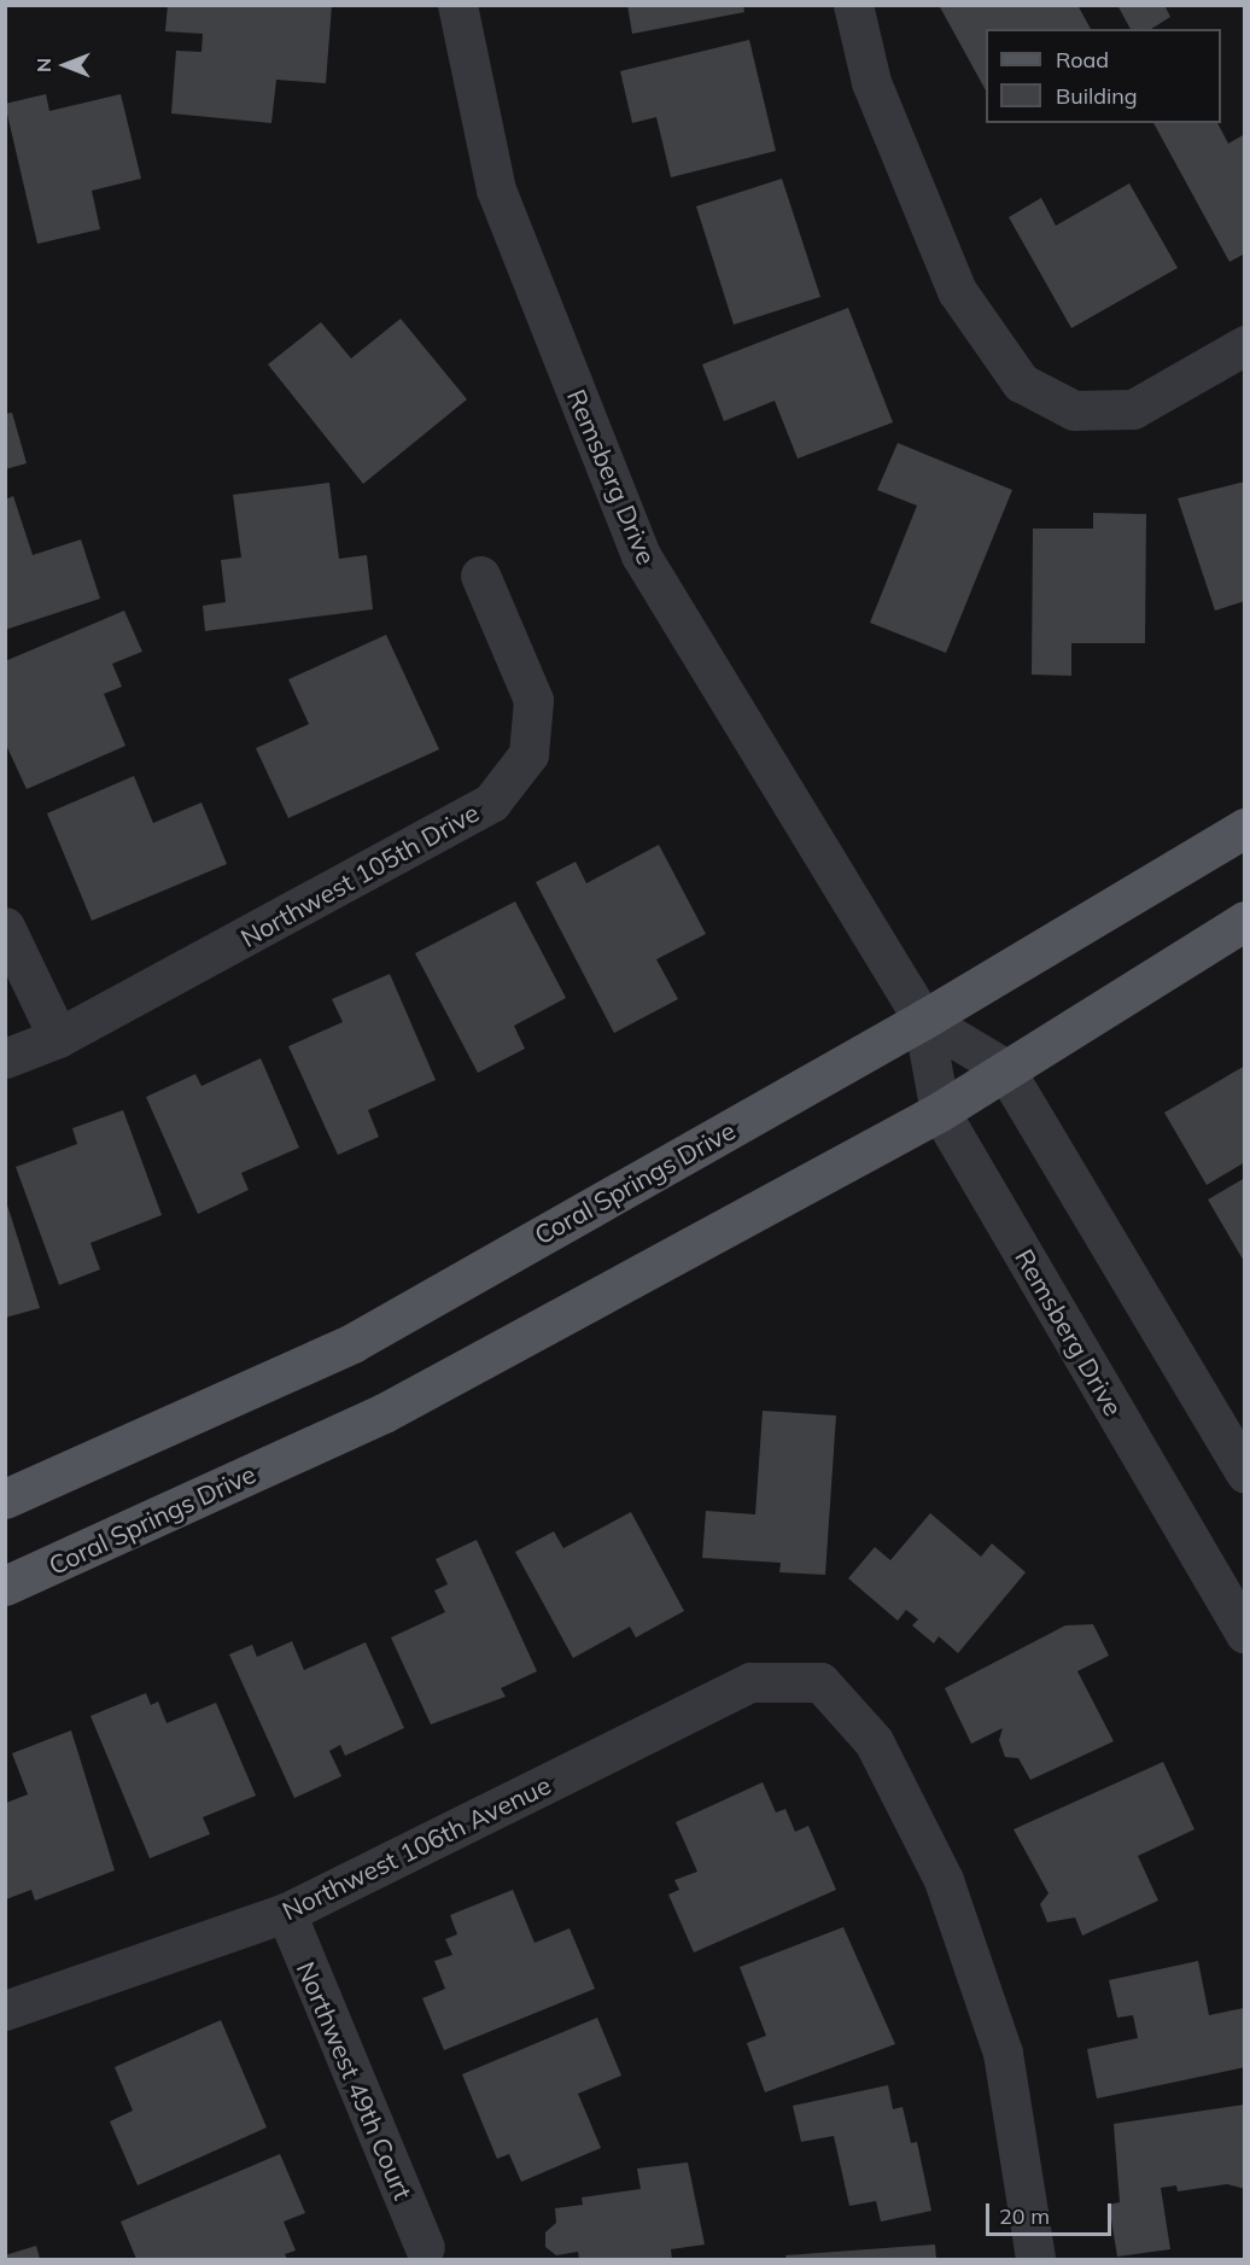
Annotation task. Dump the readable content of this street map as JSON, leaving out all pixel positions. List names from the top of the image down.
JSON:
{
  "streets": {
    "main road": ["Coral Springs Drive"],
    "street": [
      "Remsberg Drive",
      "Northwest 105th Drive",
      "Northwest 106th Avenue",
      "Northwest 49th Court"
    ]
  },
  "crossings": [
    ["Remsberg Drive", "Coral Springs Drive"],
    ["Northwest 106th Avenue", "Northwest 49th Court"]
  ],
  "legend": ["Road", "Building"],
  "scale_bar": "20 m",
  "north": "left"
}
